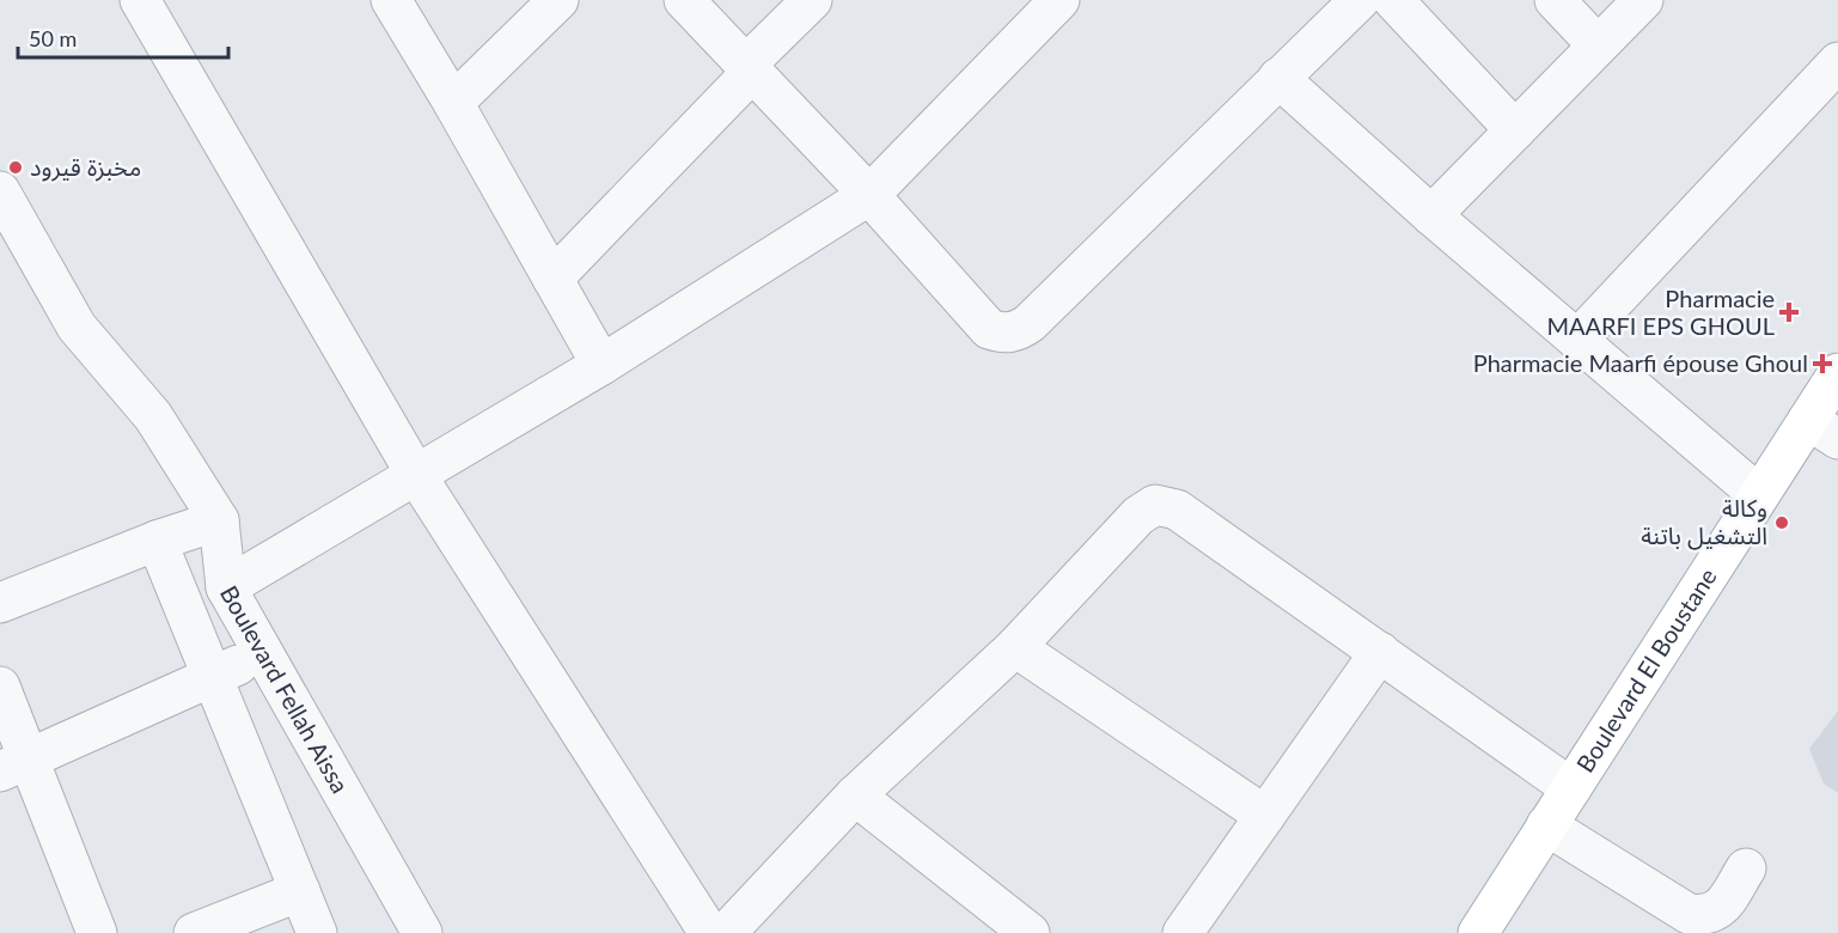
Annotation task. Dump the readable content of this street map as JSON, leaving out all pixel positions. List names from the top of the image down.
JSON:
{
  "streets": {
    "main road": ["Boulevard El Boustane"],
    "street": ["Boulevard Fellah Aissa"]
  },
  "places": {
    "other": ["مخبزة قيرود", "وكالة التشغيل باتنة"],
    "health": ["Pharmacie MAARFI EPS GHOUL", "Pharmacie Maarfi épouse Ghoul"]
  },
  "scale_bar": "50 m"
}
